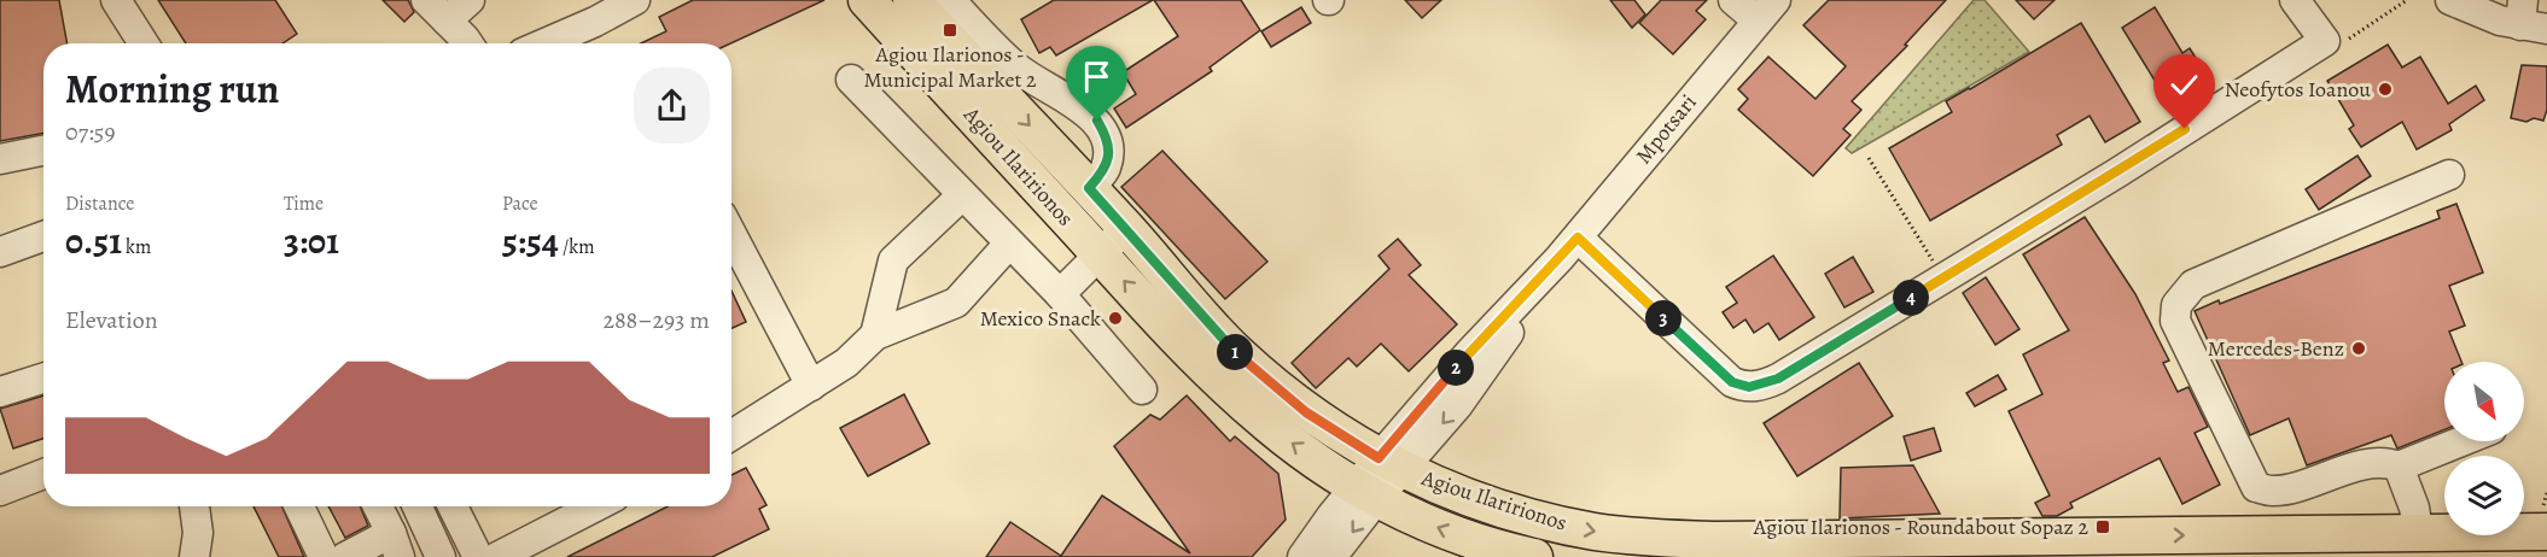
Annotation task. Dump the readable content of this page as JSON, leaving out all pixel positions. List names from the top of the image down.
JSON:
{
  "streets": {
    "main road": ["Agiou Ilaririonos"],
    "street": ["Mpotsari"]
  },
  "crossings": [
    ["Mpotsari", "Agiou Ilaririonos"]
  ],
  "places": {
    "transit": ["Agiou Ilarionos - Municipal Market 2", "Agiou Ilarionos - Roundabout Sopaz 2"],
    "other": ["Neofytos Ioanou", "Mexico Snack", "Mercedes-Benz"]
  },
  "north": "bottom right",
  "page": {
    "heading": ["Morning run", "07:59"],
    "stats": [
      ["Distance", "0.51 km"],
      ["Time", "3:01"],
      ["Pace", "5:54 /km"]
    ],
    "pins": [
      "4",
      "3",
      "1",
      "2"
    ],
    "chart": ["Elevation", "288–293 m"]
  }
}
